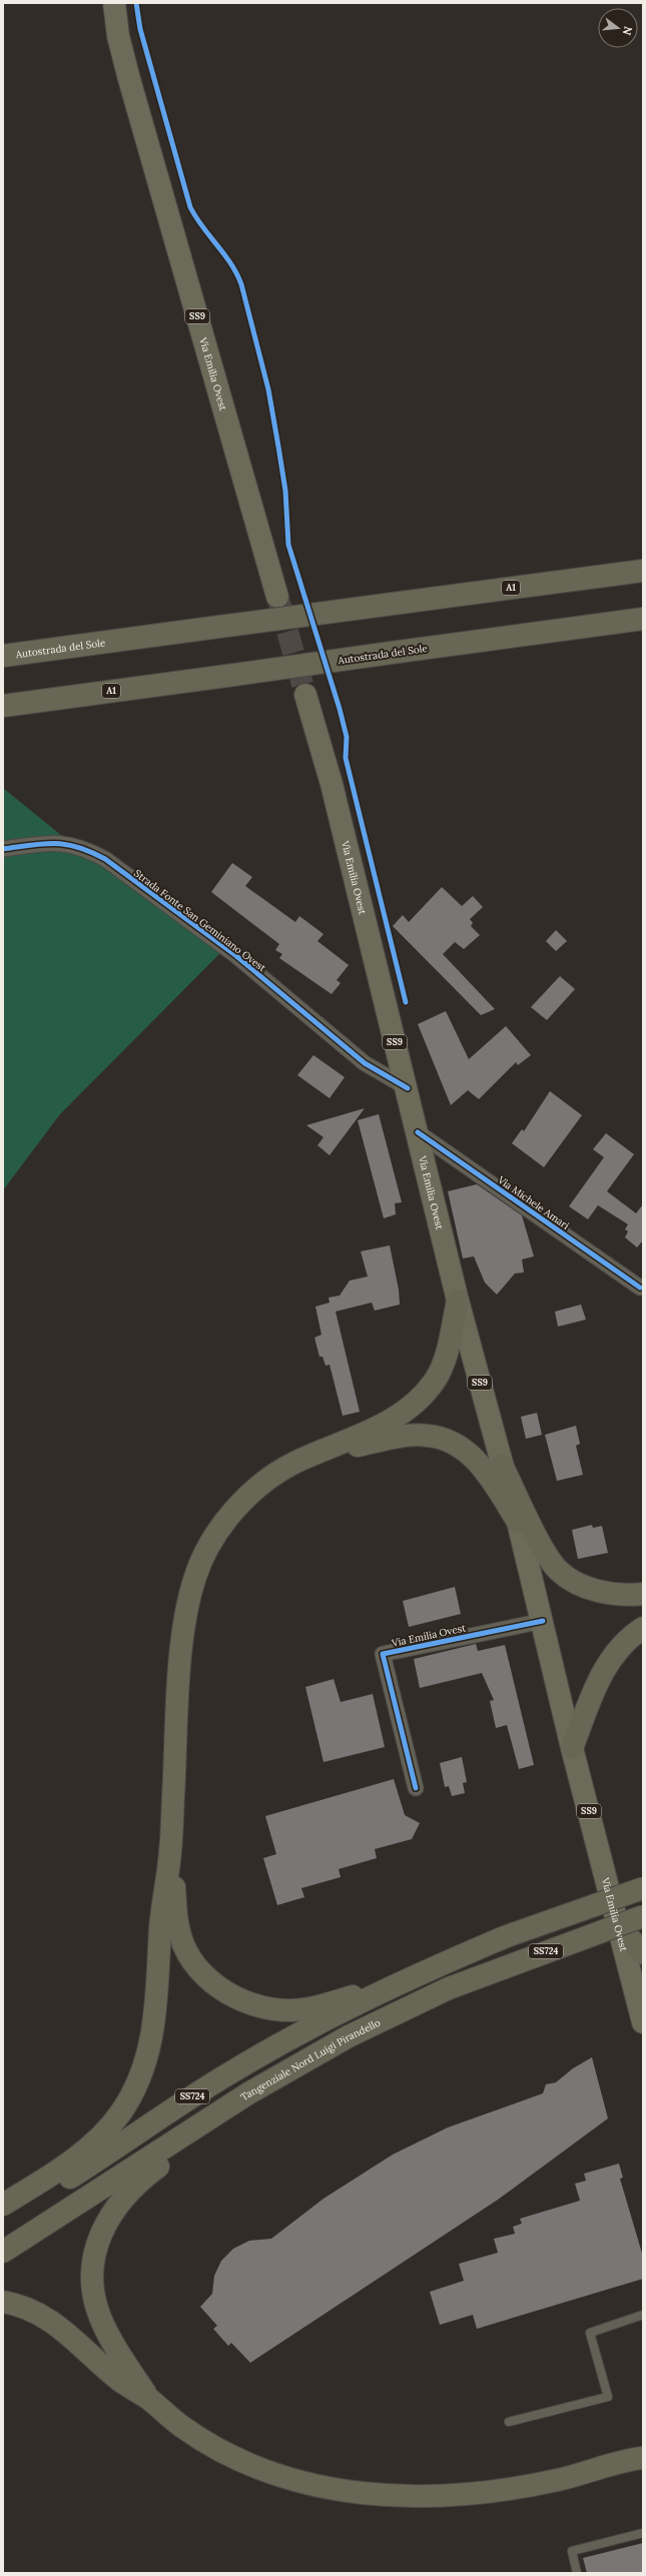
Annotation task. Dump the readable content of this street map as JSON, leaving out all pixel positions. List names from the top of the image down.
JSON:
{
  "streets": {
    "highway": [
      "A1",
      "Autostrada del Sole",
      "SS724",
      "Tangenziale Nord Luigi Pirandello"
    ],
    "main road": ["SS9", "Via Emilia Ovest"],
    "street": ["Strada Fonte San Geminiano Ovest", "Via Michele Amari"]
  },
  "crossings": [
    ["SS9", "Via Emilia Ovest"],
    ["Via Emilia Ovest", "Strada Fonte San Geminiano Ovest"],
    ["Via Emilia Ovest", "Via Michele Amari"]
  ],
  "north": "right"
}
